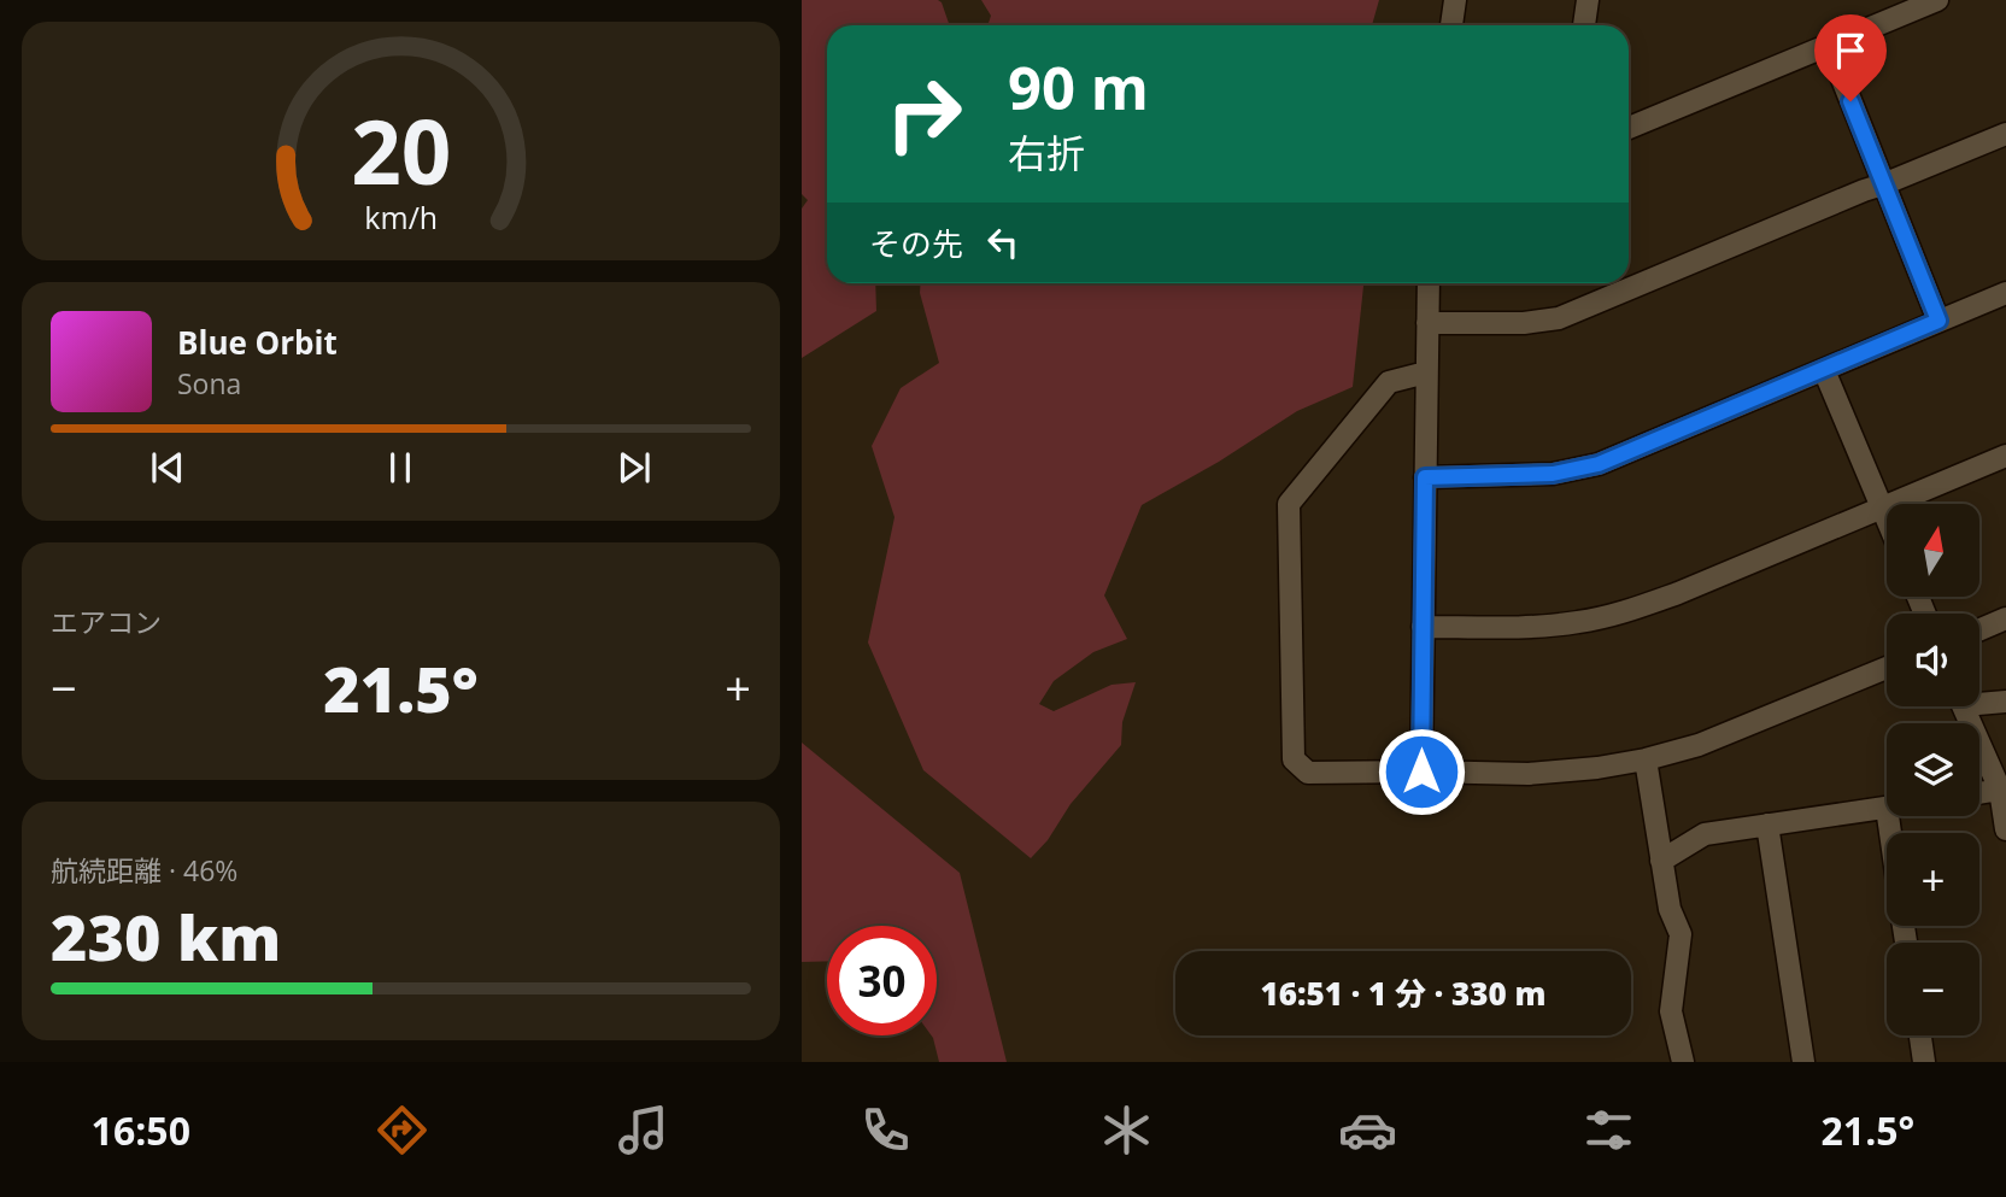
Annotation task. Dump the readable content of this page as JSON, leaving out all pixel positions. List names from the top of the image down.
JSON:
{
  "north": "top",
  "page": {
    "turn": ["90 m", "右折"],
    "then": "その先",
    "song": ["Blue Orbit", "Sona"],
    "map_buttons": ["+", "−"],
    "tile": [
      "エアコン",
      ["航続距離 · 46%", "230 km"]
    ],
    "heat": ["−", "21.5°", "+"],
    "limit": "30",
    "trip": "16:51 · 1 分 · 330 m",
    "tabs": ["16:50", "21.5°"],
    "gauge": ["20", "km/h"]
  }
}
